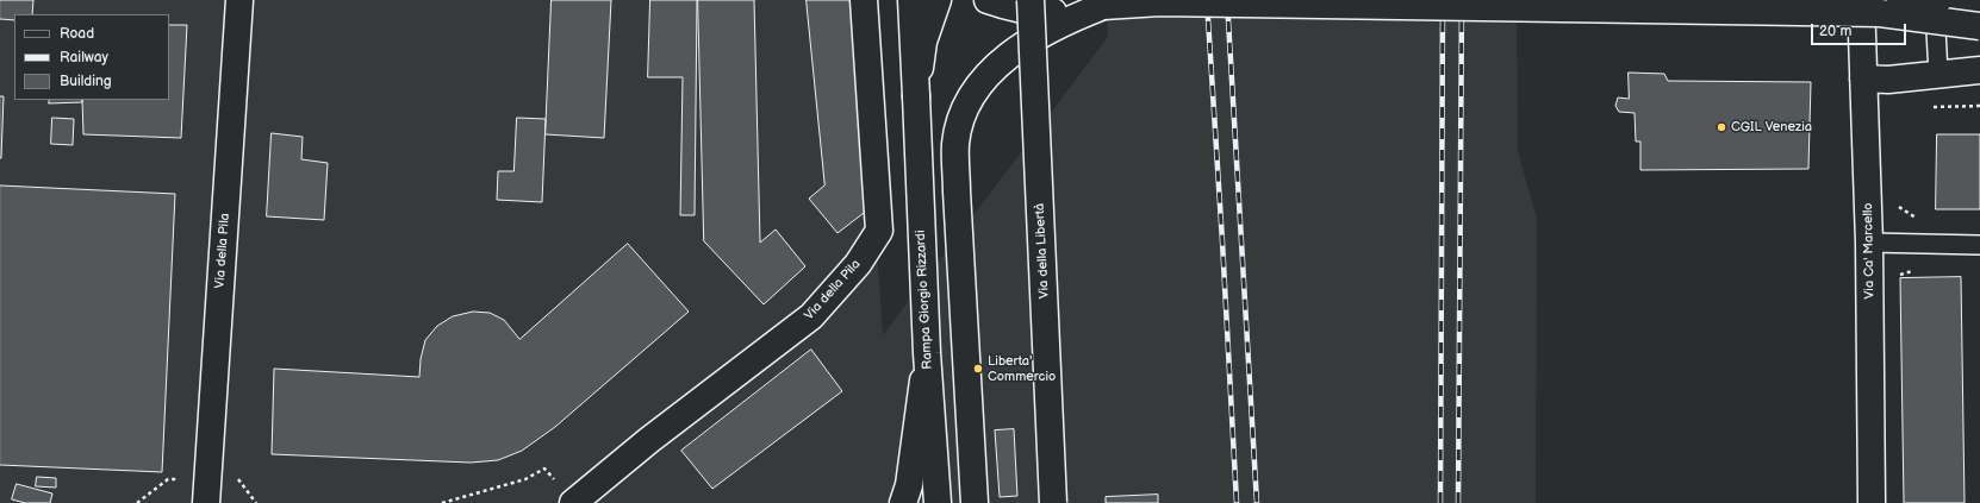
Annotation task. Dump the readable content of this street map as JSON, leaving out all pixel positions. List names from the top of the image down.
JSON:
{
  "streets": {
    "main road": [
      "Via della Pila",
      "Via della Libertà",
      "Via Ca' Marcello",
      "Rampa Giorgio Rizzardi"
    ]
  },
  "places": ["CGIL Venezia", "Liberta' Commercio"],
  "legend": ["Road", "Railway", "Building"],
  "scale_bar": "20 m"
}
